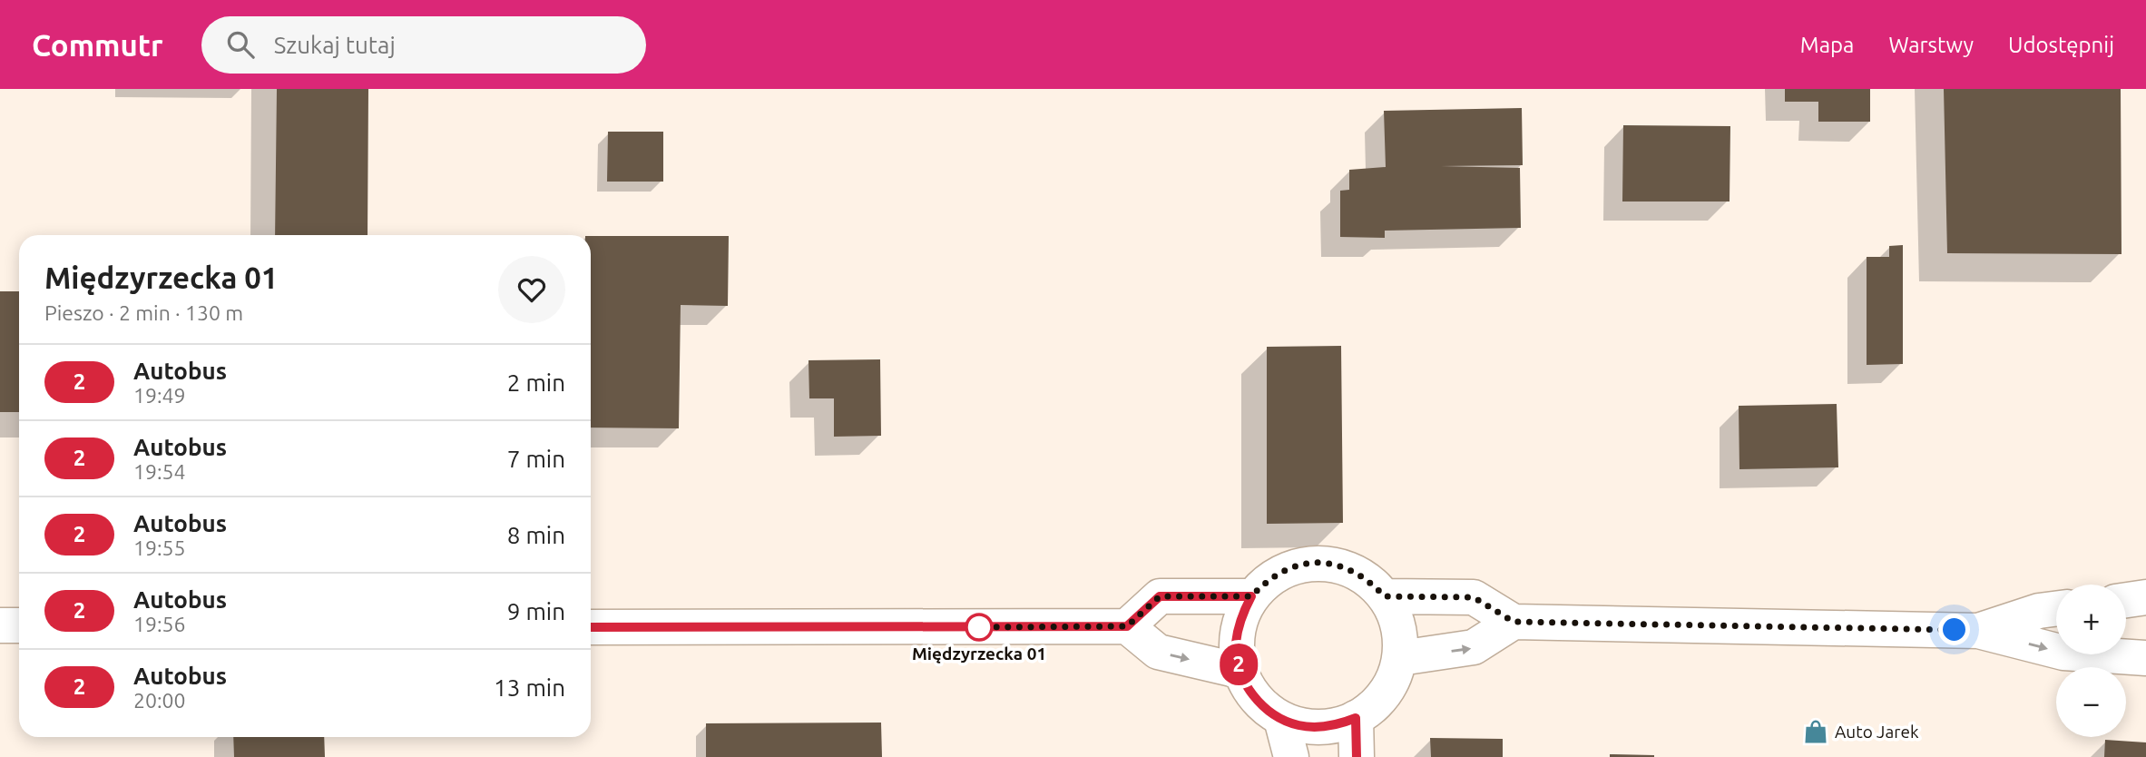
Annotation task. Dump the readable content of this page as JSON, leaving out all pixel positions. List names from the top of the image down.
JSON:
{
  "places": {
    "other": ["Międzyrzecka 01"],
    "shop": ["Auto Jarek"]
  },
  "lines": ["bus line 2"],
  "page": {
    "header": "Commutr",
    "search": "Szukaj tutaj",
    "nav": ["Mapa", "Warstwy", "Udostępnij"],
    "on_map": "2",
    "heading": ["Międzyrzecka 01", "Pieszo · 2 min · 130 m"],
    "list": [
      {
        "mark": "2",
        "name": "Autobus",
        "note": "19:49",
        "value": "2 min"
      },
      {
        "mark": "2",
        "name": "Autobus",
        "note": "19:54",
        "value": "7 min"
      },
      {
        "mark": "2",
        "name": "Autobus",
        "note": "19:55",
        "value": "8 min"
      },
      {
        "mark": "2",
        "name": "Autobus",
        "note": "19:56",
        "value": "9 min"
      },
      {
        "mark": "2",
        "name": "Autobus",
        "note": "20:00",
        "value": "13 min"
      }
    ],
    "map_buttons": ["+", "−"]
  }
}
